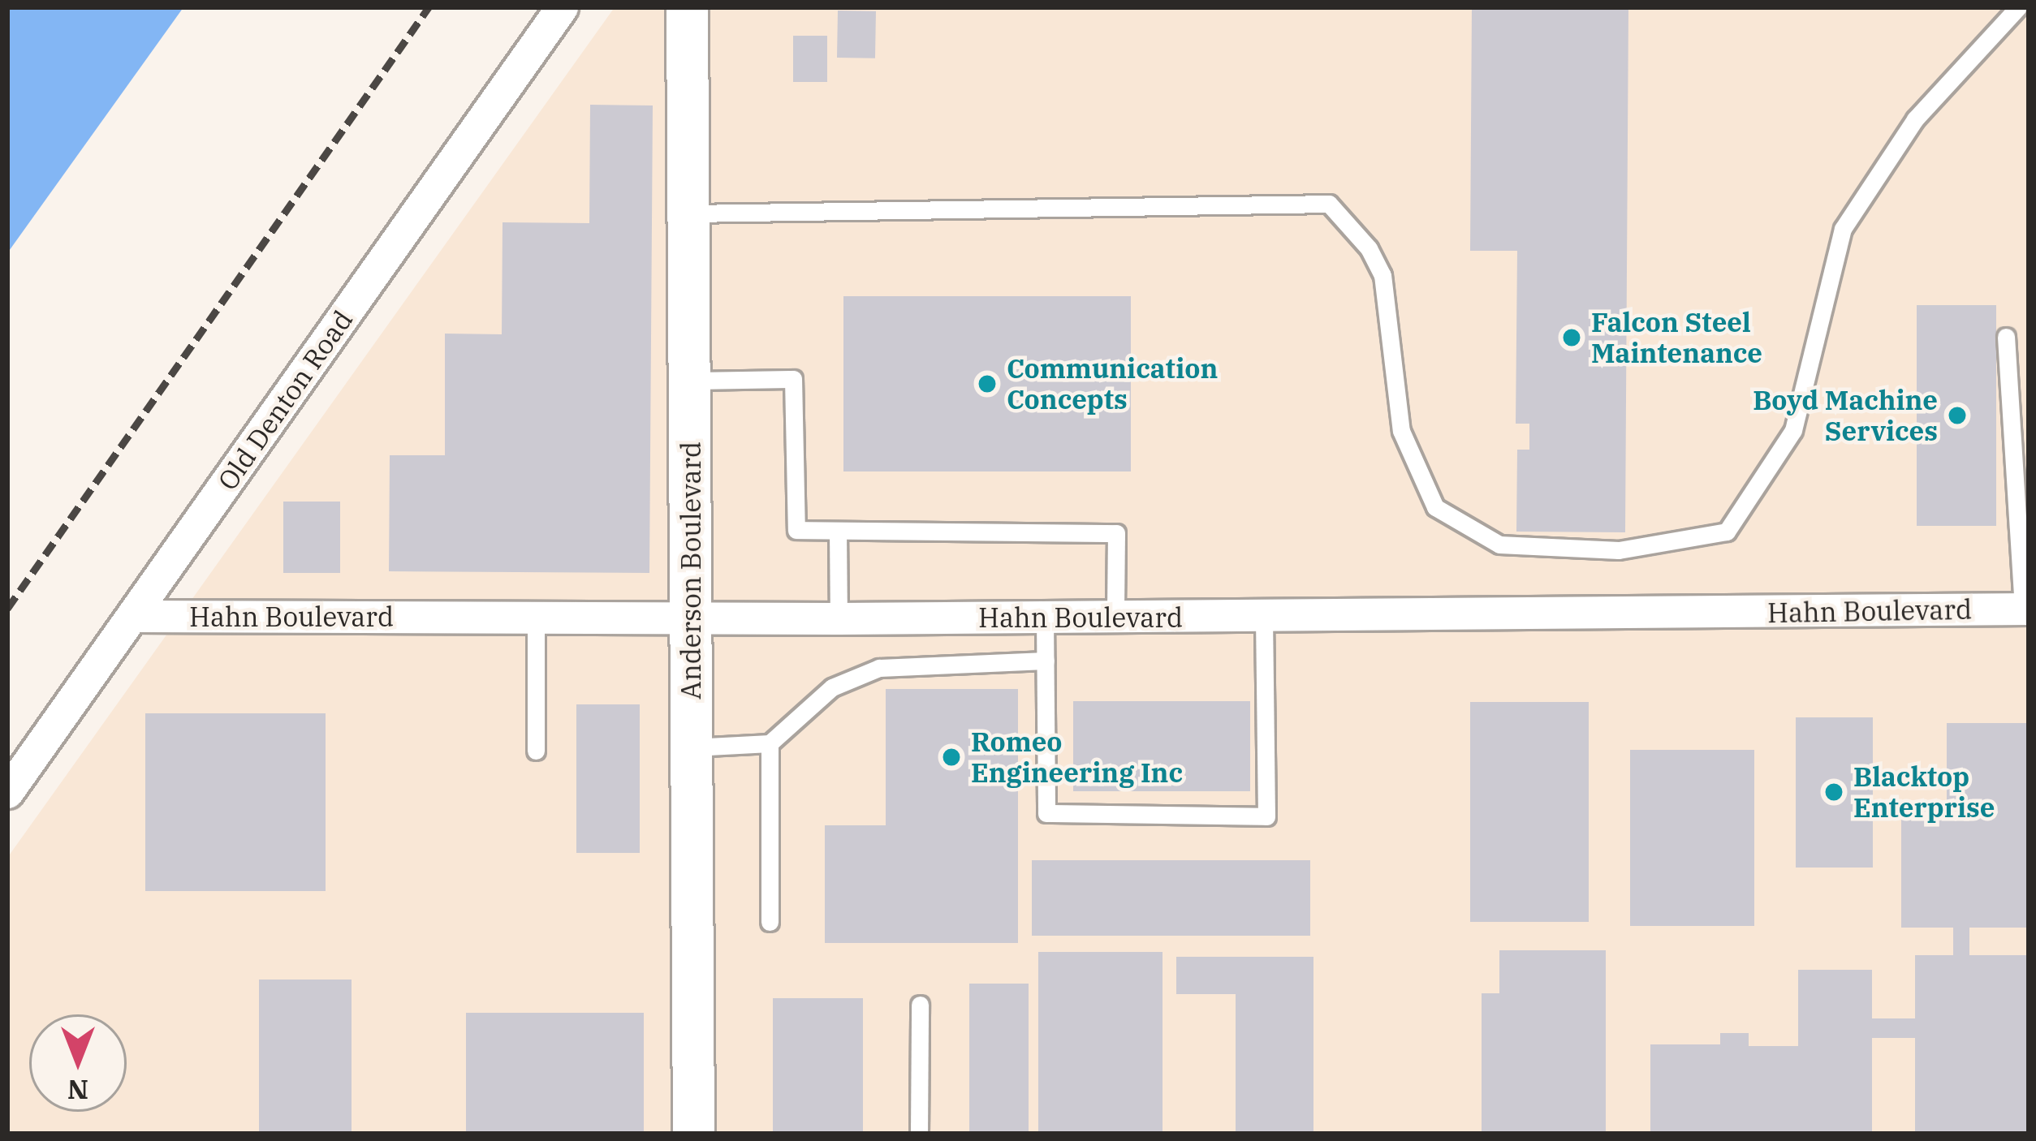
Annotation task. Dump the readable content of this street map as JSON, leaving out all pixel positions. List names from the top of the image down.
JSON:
{
  "streets": {
    "street": ["Old Denton Road", "Anderson Boulevard", "Hahn Boulevard"]
  },
  "crossings": [
    ["Old Denton Road", "Hahn Boulevard"],
    ["Anderson Boulevard", "Hahn Boulevard"]
  ],
  "places": [
    "Falcon Steel Maintenance",
    "Communication Concepts",
    "Boyd Machine Services",
    "Romeo Engineering Inc",
    "Blacktop Enterprise"
  ],
  "north": "bottom"
}
